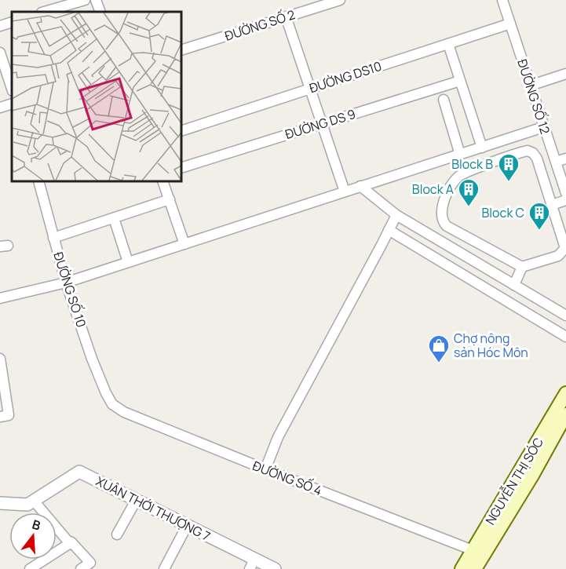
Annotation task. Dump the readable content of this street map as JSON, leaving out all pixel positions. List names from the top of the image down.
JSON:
{
  "streets": {
    "main road": ["NGUYỄN THỊ SÓC"],
    "street": [
      "ĐƯỜNG SỐ 2",
      "ĐƯỜNG DS10",
      "ĐƯỜNG SỐ 12",
      "ĐƯỜNG DS 9",
      "ĐƯỜNG SỐ 10",
      "ĐƯỜNG SỐ 4",
      "XUÂN THỚI THƯỢNG 7"
    ]
  },
  "crossings": [
    ["ĐƯỜNG DS10", "ĐƯỜNG SỐ 12"],
    ["ĐƯỜNG SỐ 10", "ĐƯỜNG SỐ 4"],
    ["ĐƯỜNG SỐ 4", "NGUYỄN THỊ SÓC"]
  ],
  "places": {
    "building": ["Block B", "Block A", "Block C"],
    "shop": ["Chợ nông sản Hóc Môn"]
  },
  "north": "top"
}
